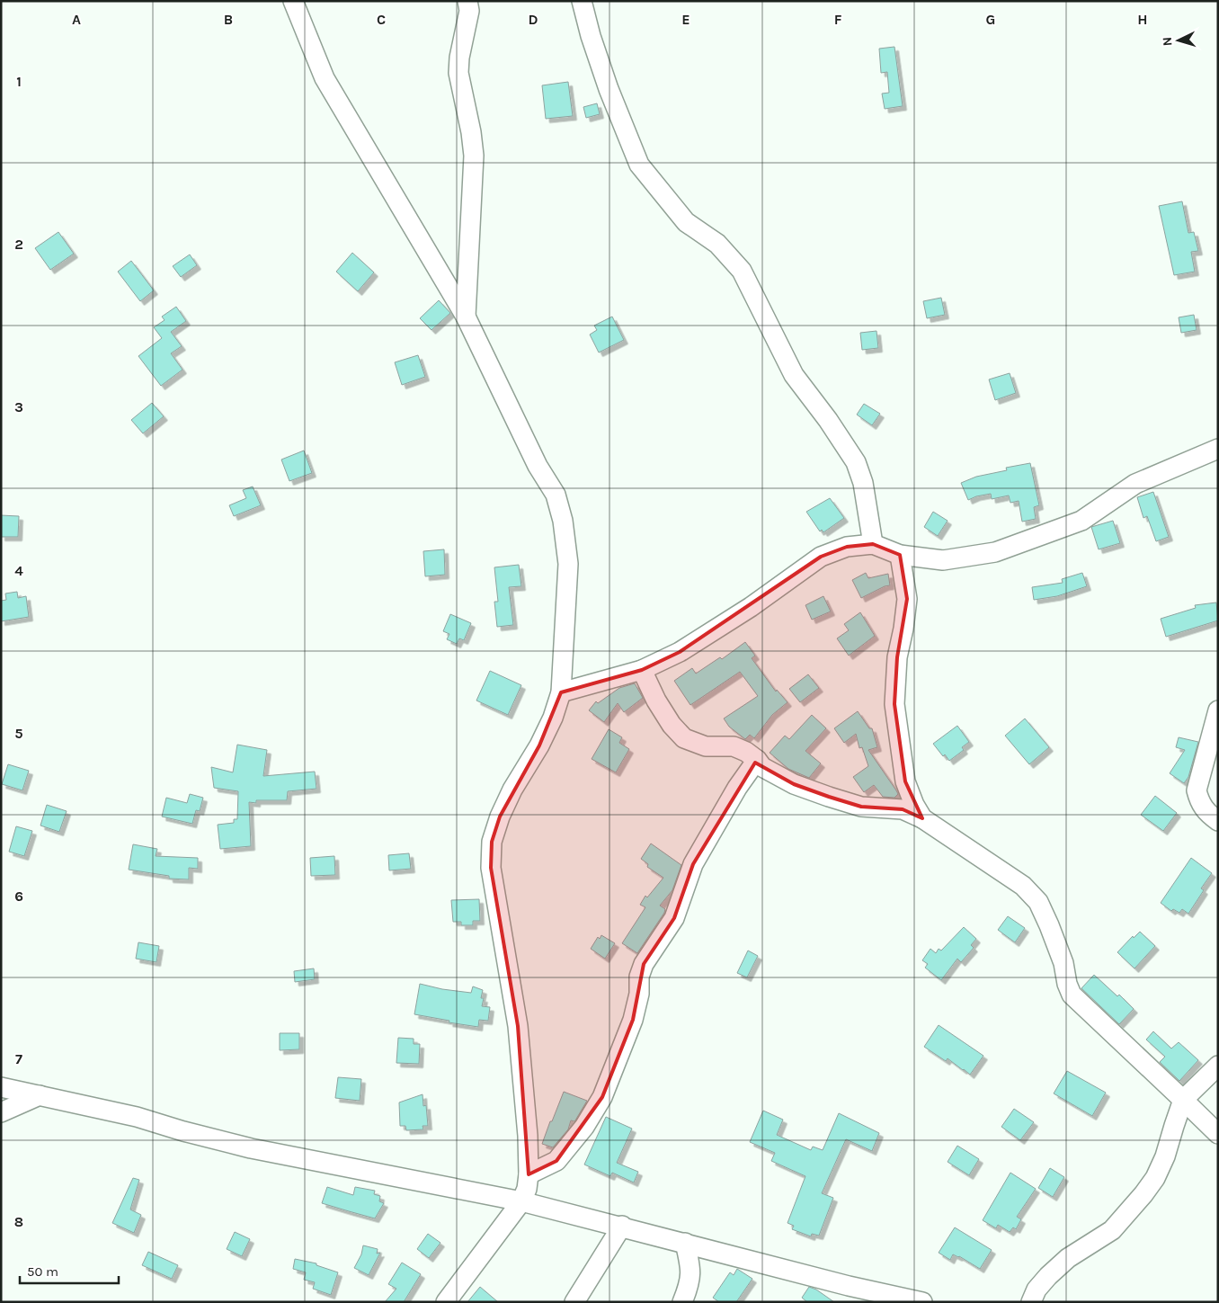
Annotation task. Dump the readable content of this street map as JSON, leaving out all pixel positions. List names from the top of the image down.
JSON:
{
  "scale_bar": "50 m",
  "north": "left",
  "grid": {
    "columns": [
      "A",
      "B",
      "C",
      "D",
      "E",
      "F",
      "G",
      "H"
    ],
    "rows": [
      "1",
      "2",
      "3",
      "4",
      "5",
      "6",
      "7",
      "8"
    ]
  }
}
